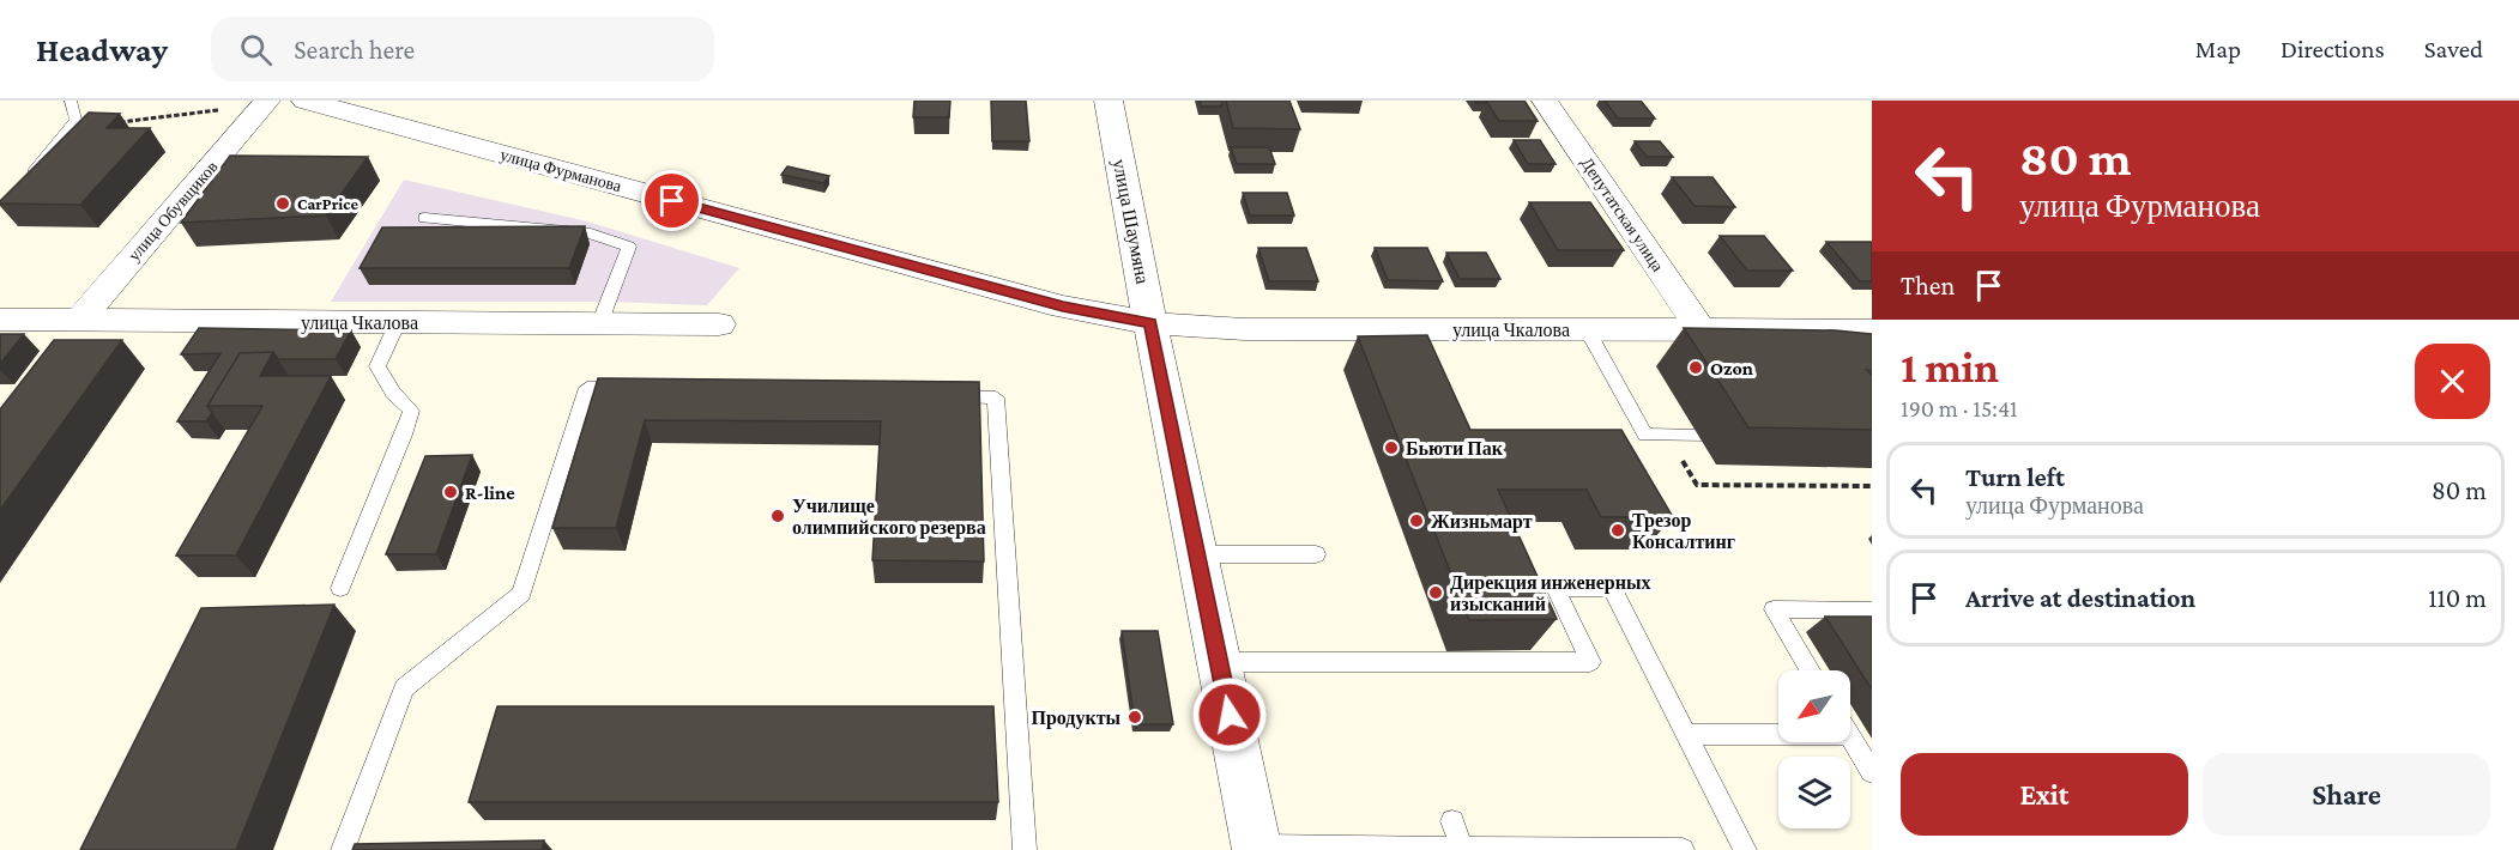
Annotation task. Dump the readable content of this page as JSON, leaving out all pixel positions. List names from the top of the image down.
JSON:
{
  "streets": {
    "street": [
      "улица Фурманова",
      "улица Обувщиков",
      "Депутатская улица",
      "улица Шаумяна",
      "улица Чкалова"
    ]
  },
  "crossings": [
    ["улица Фурманова", "улица Шаумяна"],
    ["улица Фурманова", "улица Чкалова"],
    ["улица Обувщиков", "улица Чкалова"],
    ["Депутатская улица", "улица Чкалова"],
    ["улица Шаумяна", "улица Чкалова"]
  ],
  "places": [
    "CarPrice",
    "Ozon",
    "Бьюти Пак",
    "R-line",
    "Училище олимпийского резерва",
    "Жизньмарт",
    "Трезор Консалтинг",
    "Дирекция инженерных изысканий",
    "Продукты"
  ],
  "north": "bottom left",
  "page": {
    "header": "Headway",
    "search": "Search here",
    "nav": ["Map", "Directions", "Saved"],
    "turn": ["80 m", "улица Фурманова"],
    "then": "Then",
    "heading": ["1 min", "190 m · 15:41"],
    "list": [
      {
        "name": "Turn left",
        "note": "улица Фурманова",
        "value": "80 m"
      },
      {
        "name": "Arrive at destination",
        "value": "110 m"
      }
    ],
    "buttons": ["Exit", "Share"]
  }
}
